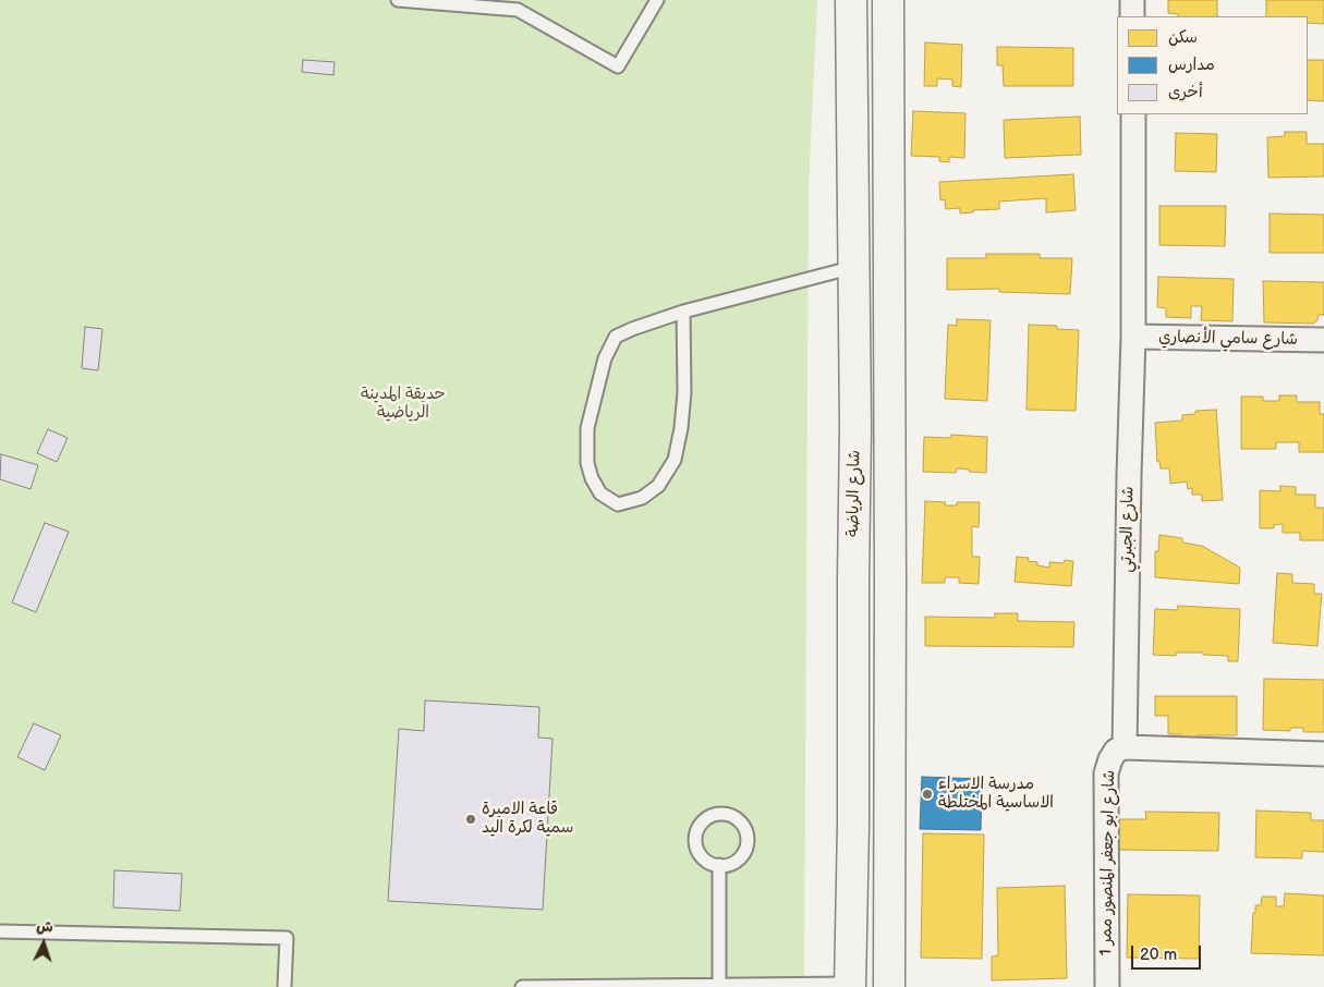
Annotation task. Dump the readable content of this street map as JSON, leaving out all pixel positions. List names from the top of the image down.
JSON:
{
  "streets": {
    "main road": ["شارع الرياضة"],
    "street": ["شارع سامي الأنصاري", "شارع الجبرتي", "شارع ابو جعفر المنصور ممر 1"]
  },
  "crossings": [
    ["شارع سامي الأنصاري", "شارع الجبرتي"],
    ["شارع الجبرتي", "شارع ابو جعفر المنصور ممر 1"]
  ],
  "parks": ["حديقة المدينة الرياضية"],
  "places": ["مدرسة الاسراء الاساسية المختلطة", "قاعة الاميرة سمية لكرة اليد"],
  "legend": ["سكن", "مدارس", "أخرى"],
  "scale_bar": "20 m",
  "north": "top"
}
